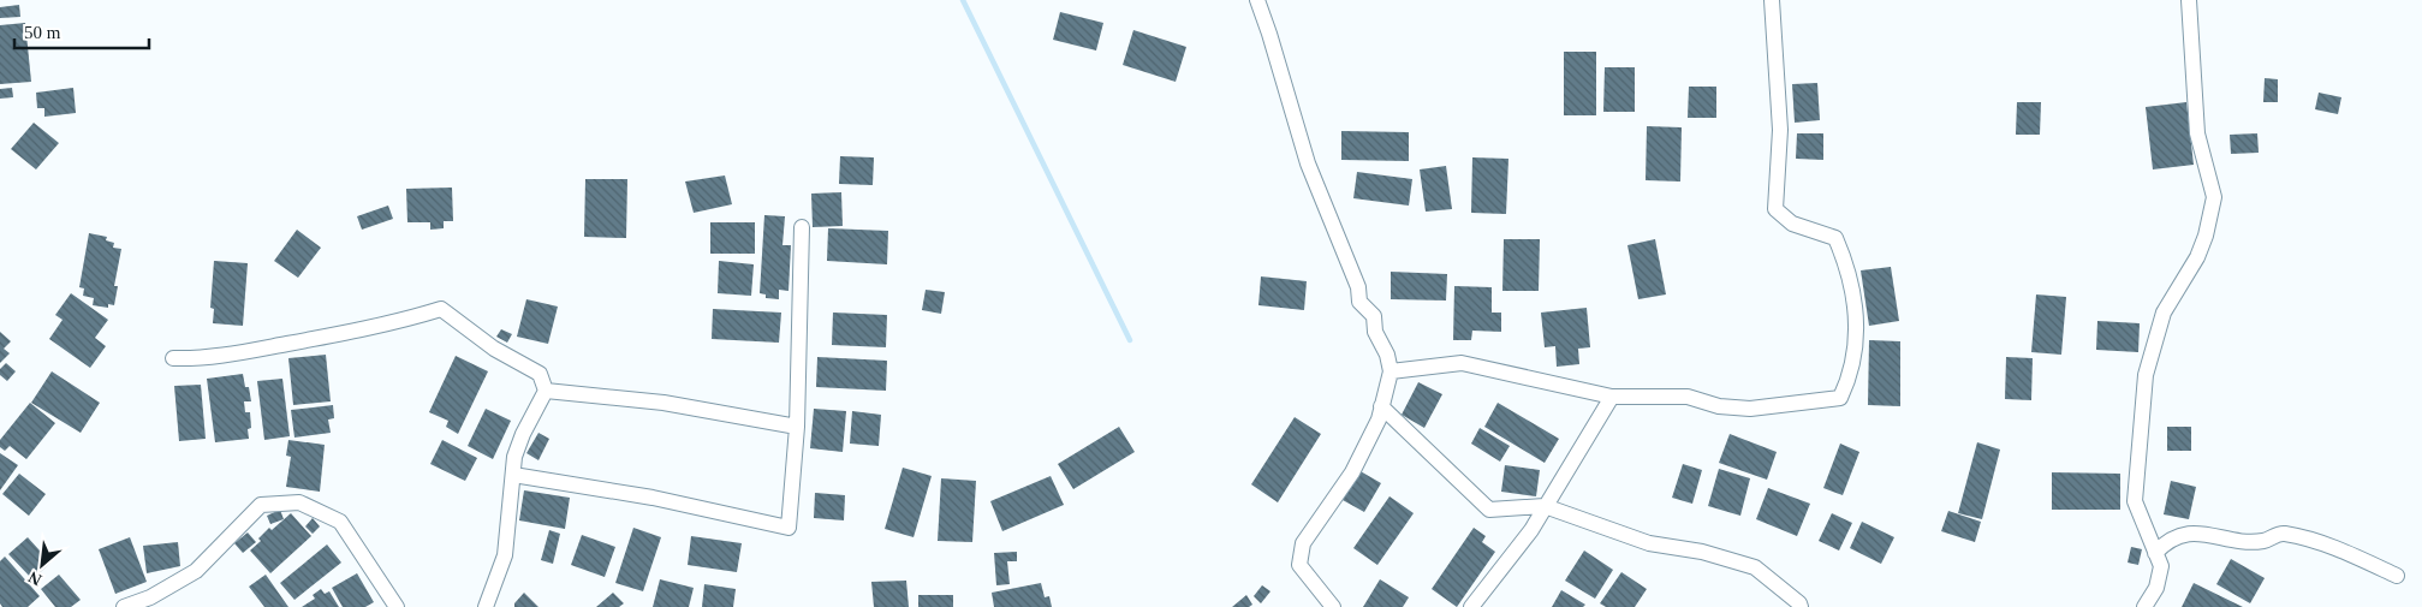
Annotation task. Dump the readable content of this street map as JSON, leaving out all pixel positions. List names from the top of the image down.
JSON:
{
  "scale_bar": "50 m",
  "north": "bottom left"
}
